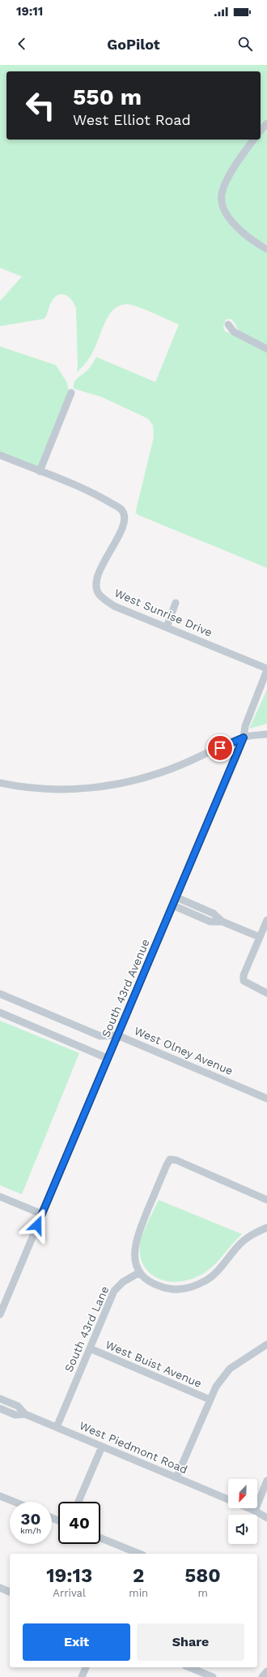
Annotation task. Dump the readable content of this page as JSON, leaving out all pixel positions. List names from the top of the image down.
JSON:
{
  "streets": {
    "street": [
      "West Sunrise Drive",
      "South 43rd Avenue",
      "West Olney Avenue",
      "South 43rd Lane",
      "West Buist Avenue",
      "West Piedmont Road"
    ]
  },
  "crossings": [
    ["West Sunrise Drive", "South 43rd Avenue"],
    ["South 43rd Avenue", "West Olney Avenue"],
    ["South 43rd Lane", "West Buist Avenue"],
    ["South 43rd Lane", "West Piedmont Road"]
  ],
  "north": "bottom left",
  "page": {
    "status": "19:11",
    "header": "GoPilot",
    "turn": ["550 m", "West Elliot Road"],
    "speed": "30 km/h",
    "limit": "40",
    "eta": [
      "19:13",
      "Arrival",
      "2",
      "min",
      "580",
      "m"
    ],
    "buttons": ["Exit", "Share"]
  }
}
